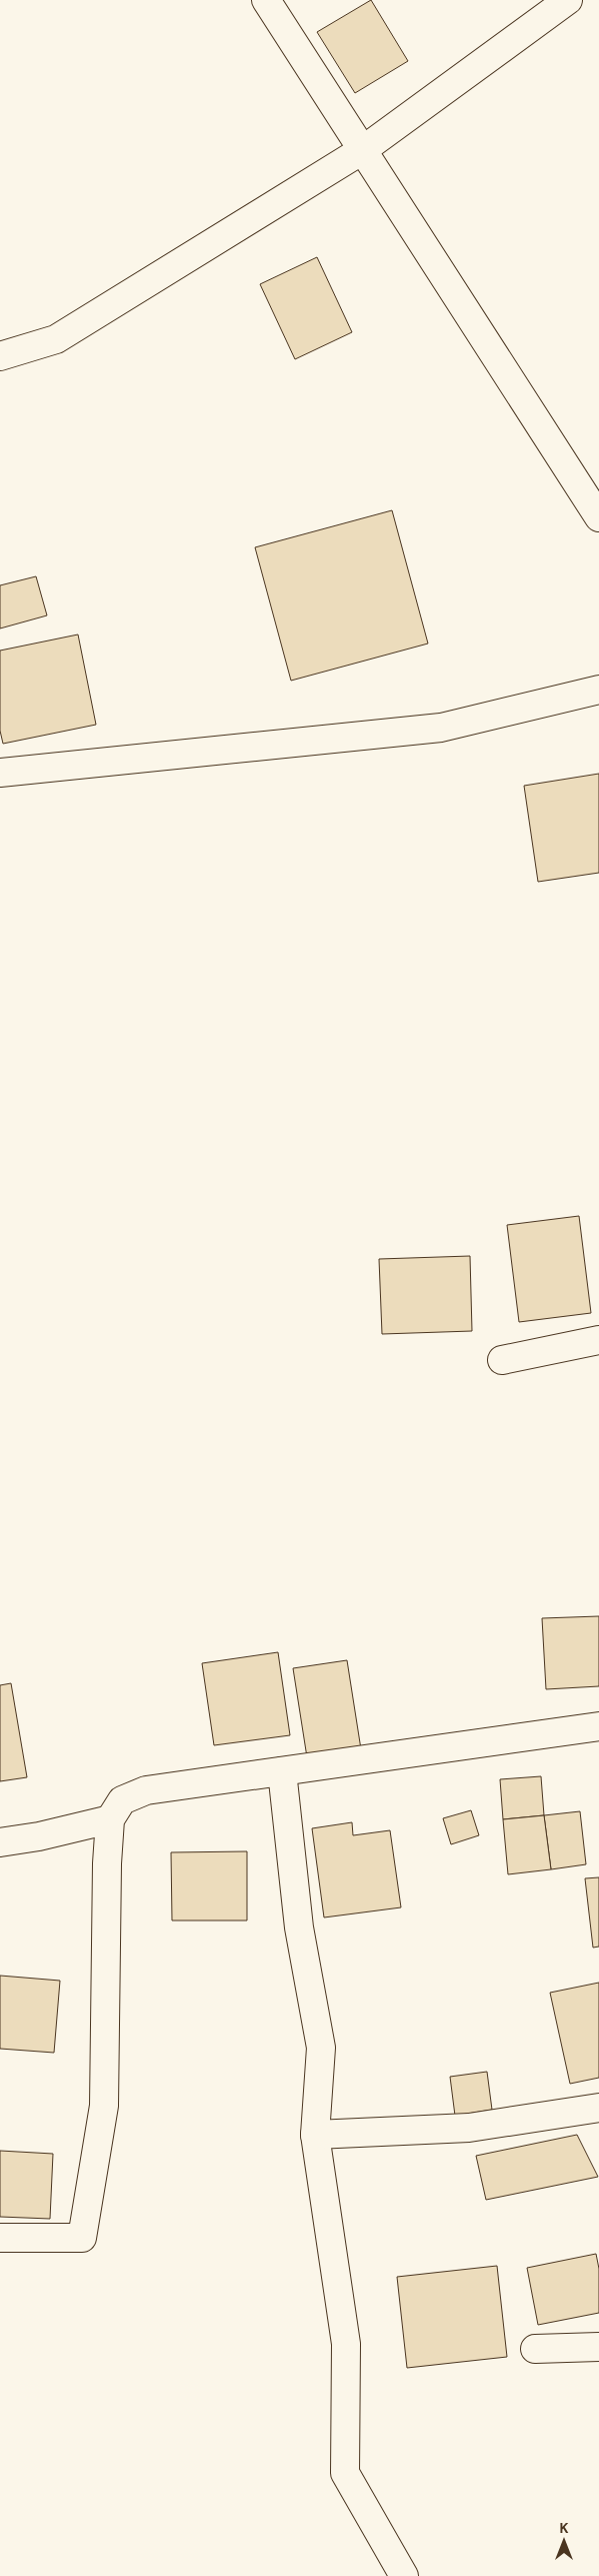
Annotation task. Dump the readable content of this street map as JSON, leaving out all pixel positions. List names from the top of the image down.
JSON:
{
  "north": "top"
}
